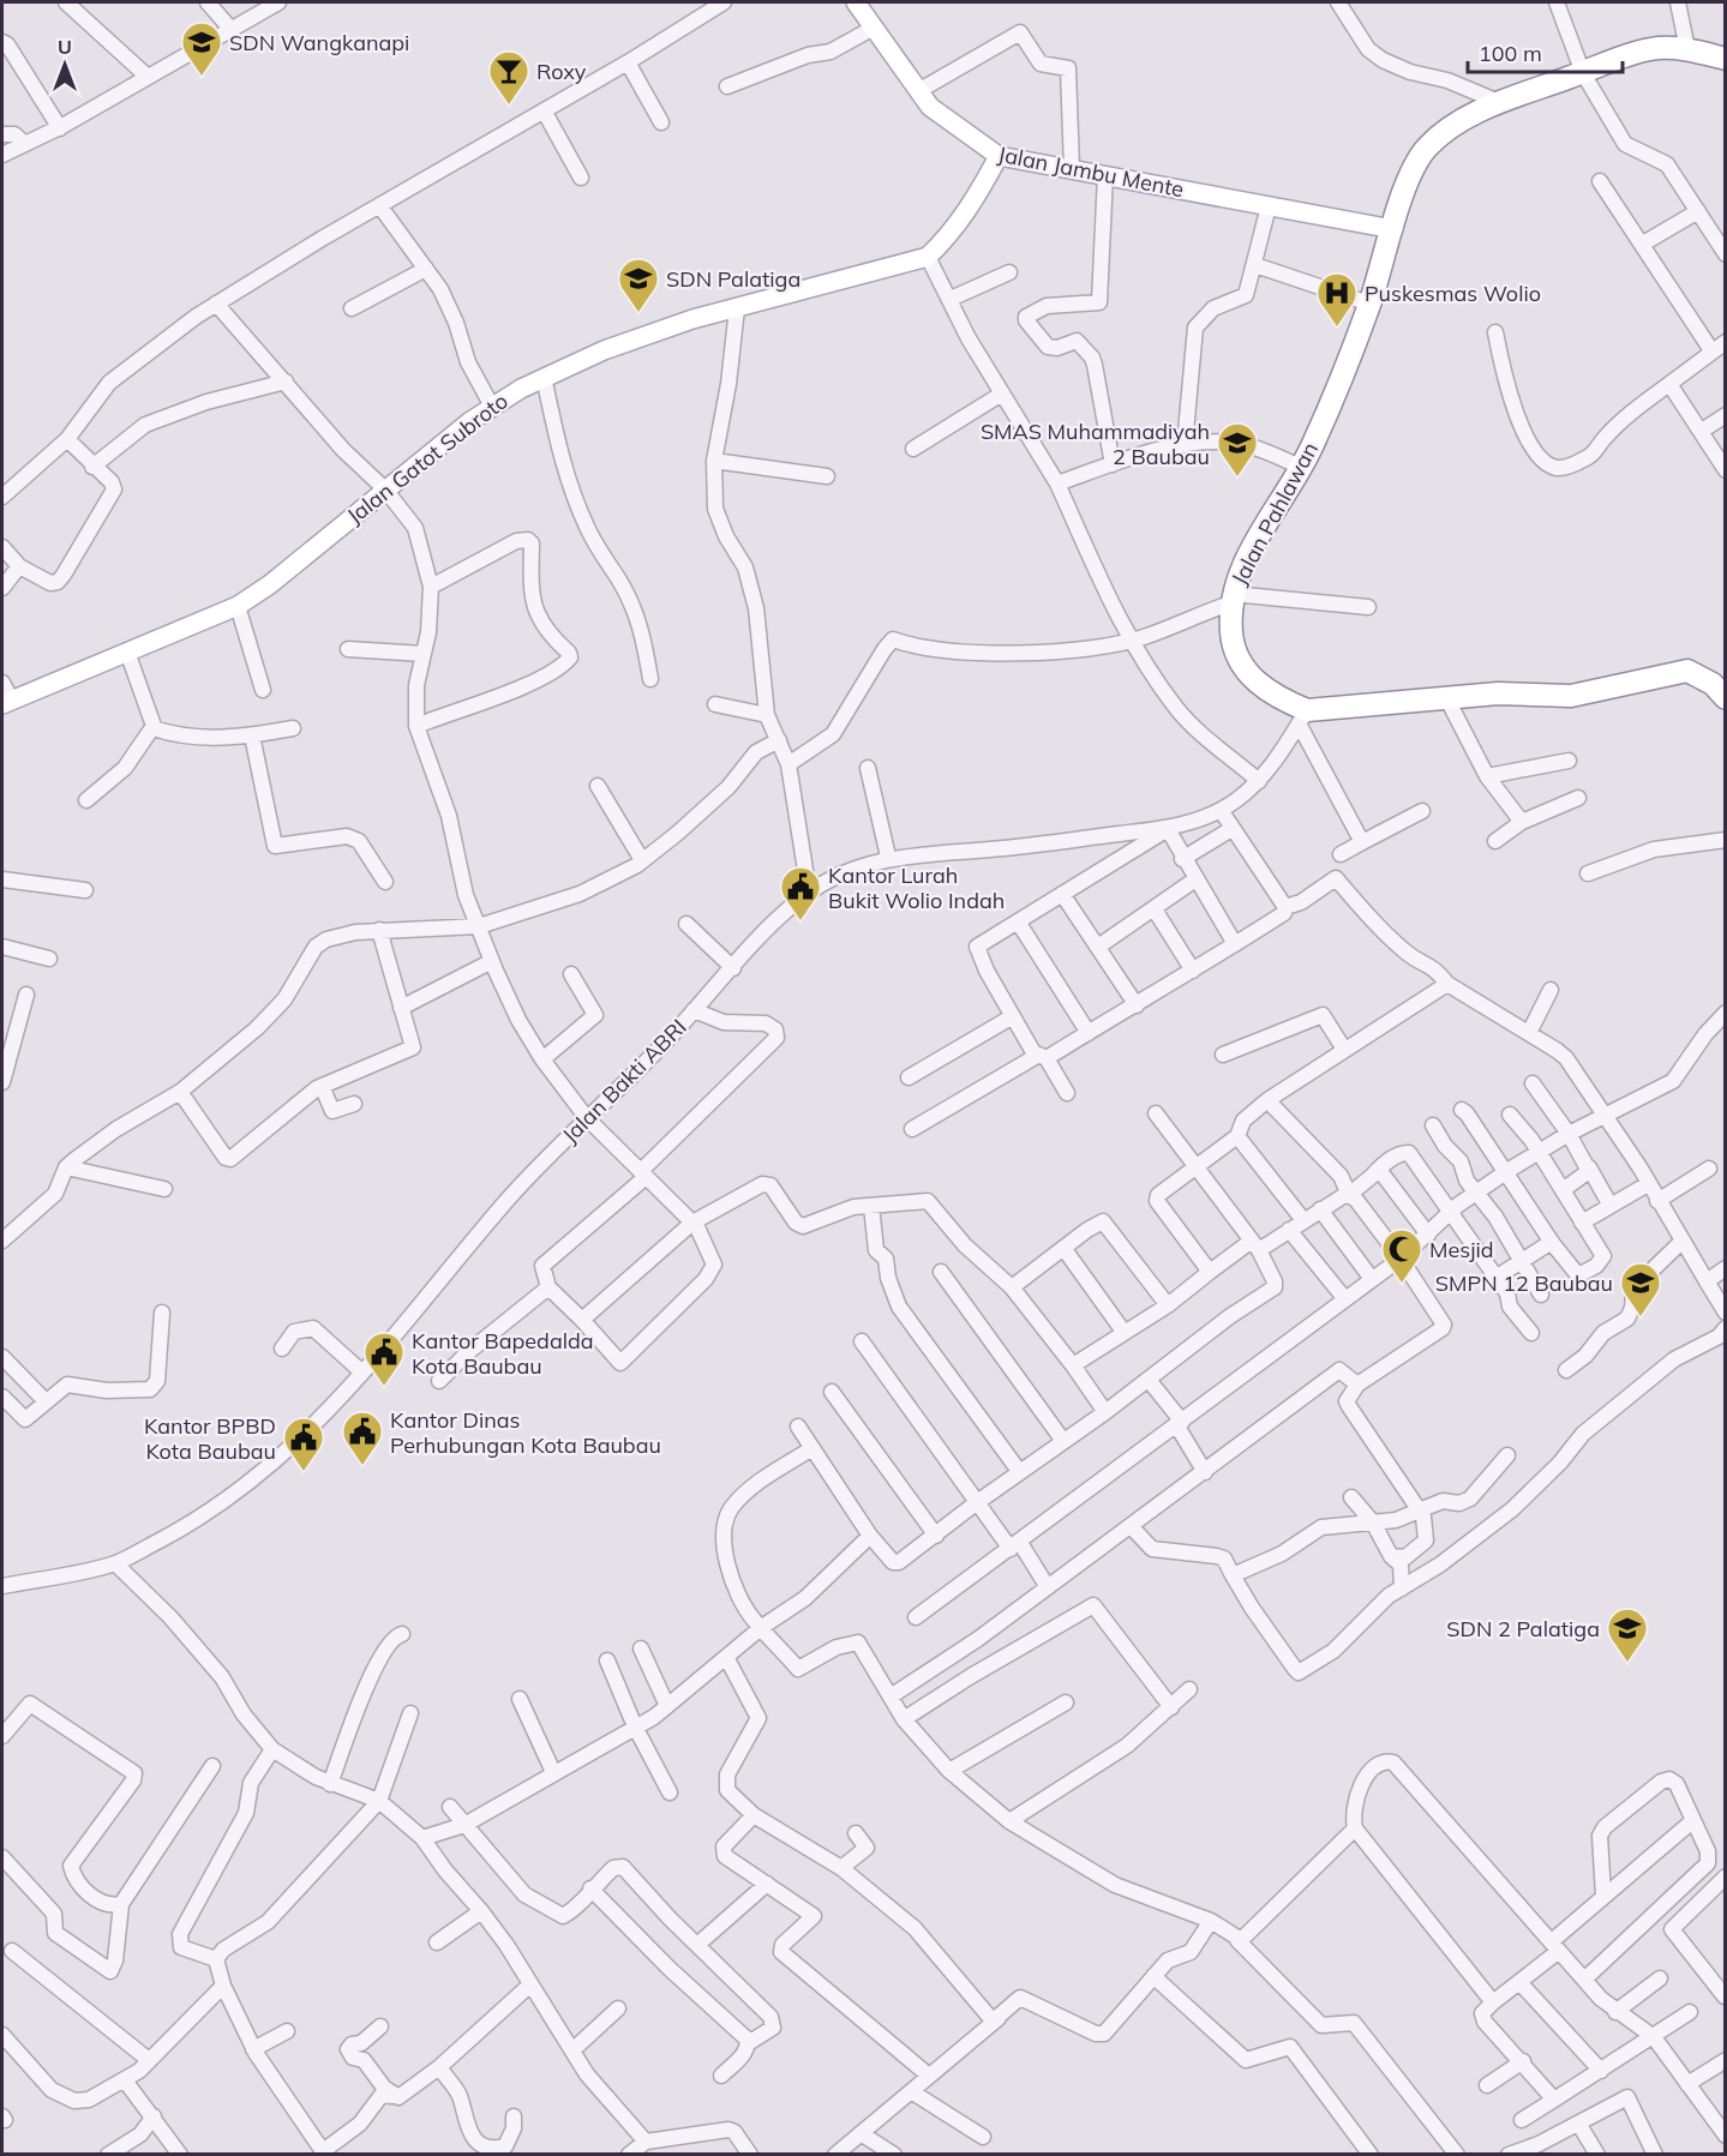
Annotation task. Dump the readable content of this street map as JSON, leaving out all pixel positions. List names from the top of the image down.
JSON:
{
  "streets": {
    "highway": ["Jalan Pahlawan"],
    "main road": ["Jalan Jambu Mente", "Jalan Gatot Subroto"],
    "street": ["Jalan Bakti ABRI"]
  },
  "crossings": [
    ["Jalan Jambu Mente", "Jalan Gatot Subroto"],
    ["Jalan Jambu Mente", "Jalan Pahlawan"],
    ["Jalan Pahlawan", "Jalan Bakti ABRI"]
  ],
  "places": {
    "school or university": [
      "SDN Wangkanapi",
      "SDN Palatiga",
      "SMAS Muhammadiyah 2 Baubau",
      "SMPN 12 Baubau",
      "SDN 2 Palatiga"
    ],
    "bar": ["Roxy"],
    "hospital": ["Puskesmas Wolio"],
    "public building": [
      "Kantor Lurah Bukit Wolio Indah",
      "Kantor Bapedalda Kota Baubau",
      "Kantor Dinas Perhubungan Kota Baubau",
      "Kantor BPBD Kota Baubau"
    ],
    "mosque": ["Mesjid"]
  },
  "scale_bar": "100 m",
  "north": "top"
}
